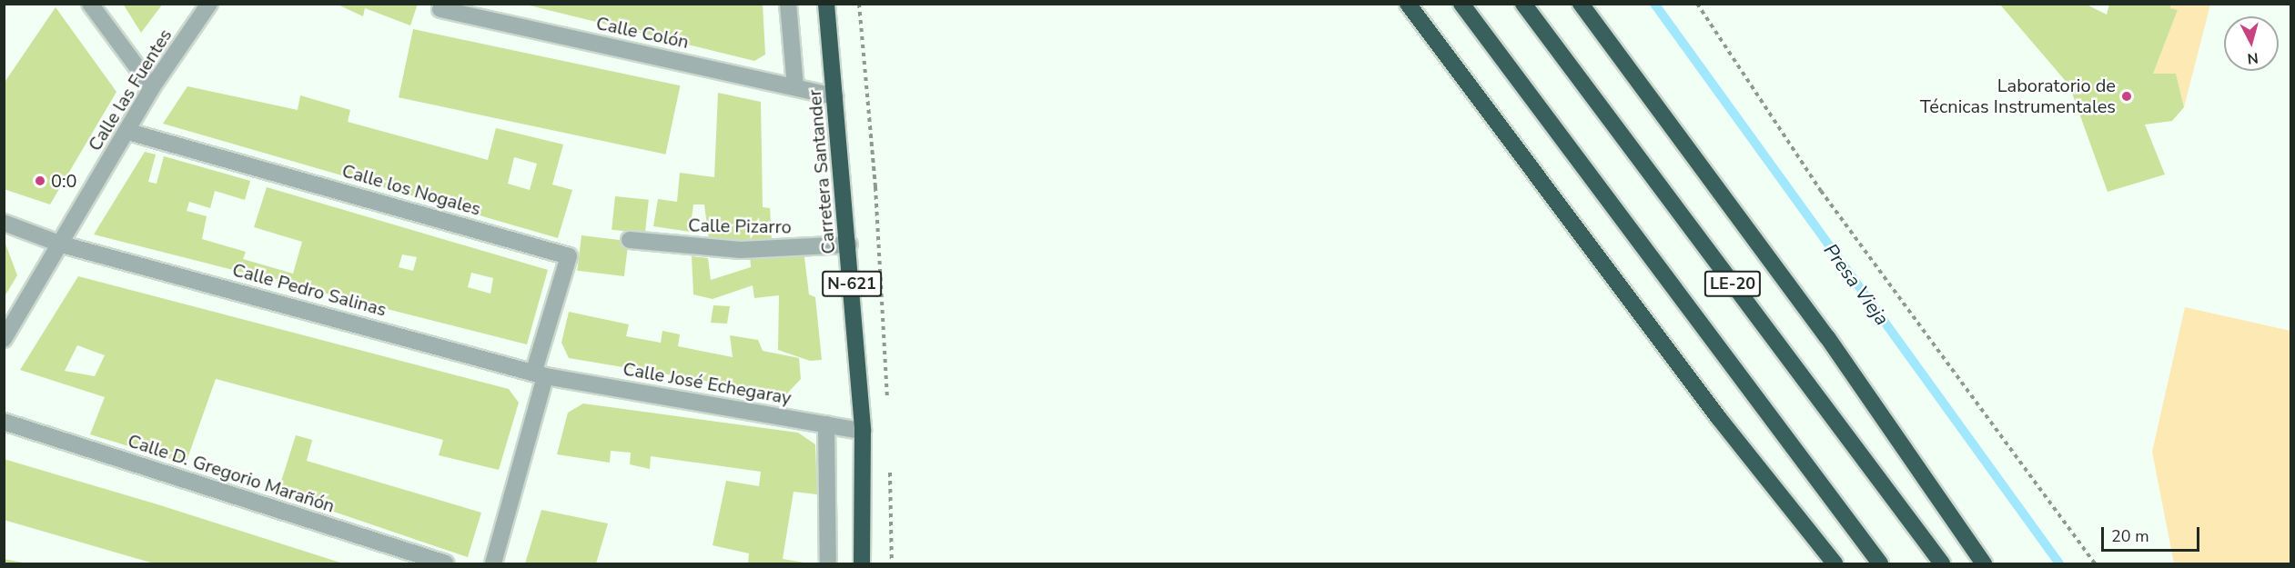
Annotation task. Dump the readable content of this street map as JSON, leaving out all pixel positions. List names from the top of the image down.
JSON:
{
  "streets": {
    "highway": ["Carretera Santander", "N-621", "LE-20"],
    "street": [
      "Calle Colón",
      "Calle las Fuentes",
      "Calle los Nogales",
      "Calle Pizarro",
      "Calle Pedro Salinas",
      "Calle José Echegaray",
      "Calle D. Gregorio Marañón"
    ]
  },
  "crossings": [
    ["Calle Colón", "Carretera Santander"],
    ["Calle las Fuentes", "Calle los Nogales"],
    ["Calle las Fuentes", "Calle Pedro Salinas"],
    ["Carretera Santander", "Calle Pizarro"],
    ["Carretera Santander", "Calle José Echegaray"],
    ["Calle los Nogales", "Calle Pedro Salinas"],
    ["Calle los Nogales", "Calle José Echegaray"],
    ["Calle Pedro Salinas", "Calle José Echegaray"]
  ],
  "water": ["Presa Vieja"],
  "places": ["Laboratorio de Técnicas Instrumentales", "0:0"],
  "scale_bar": "20 m",
  "north": "bottom"
}
